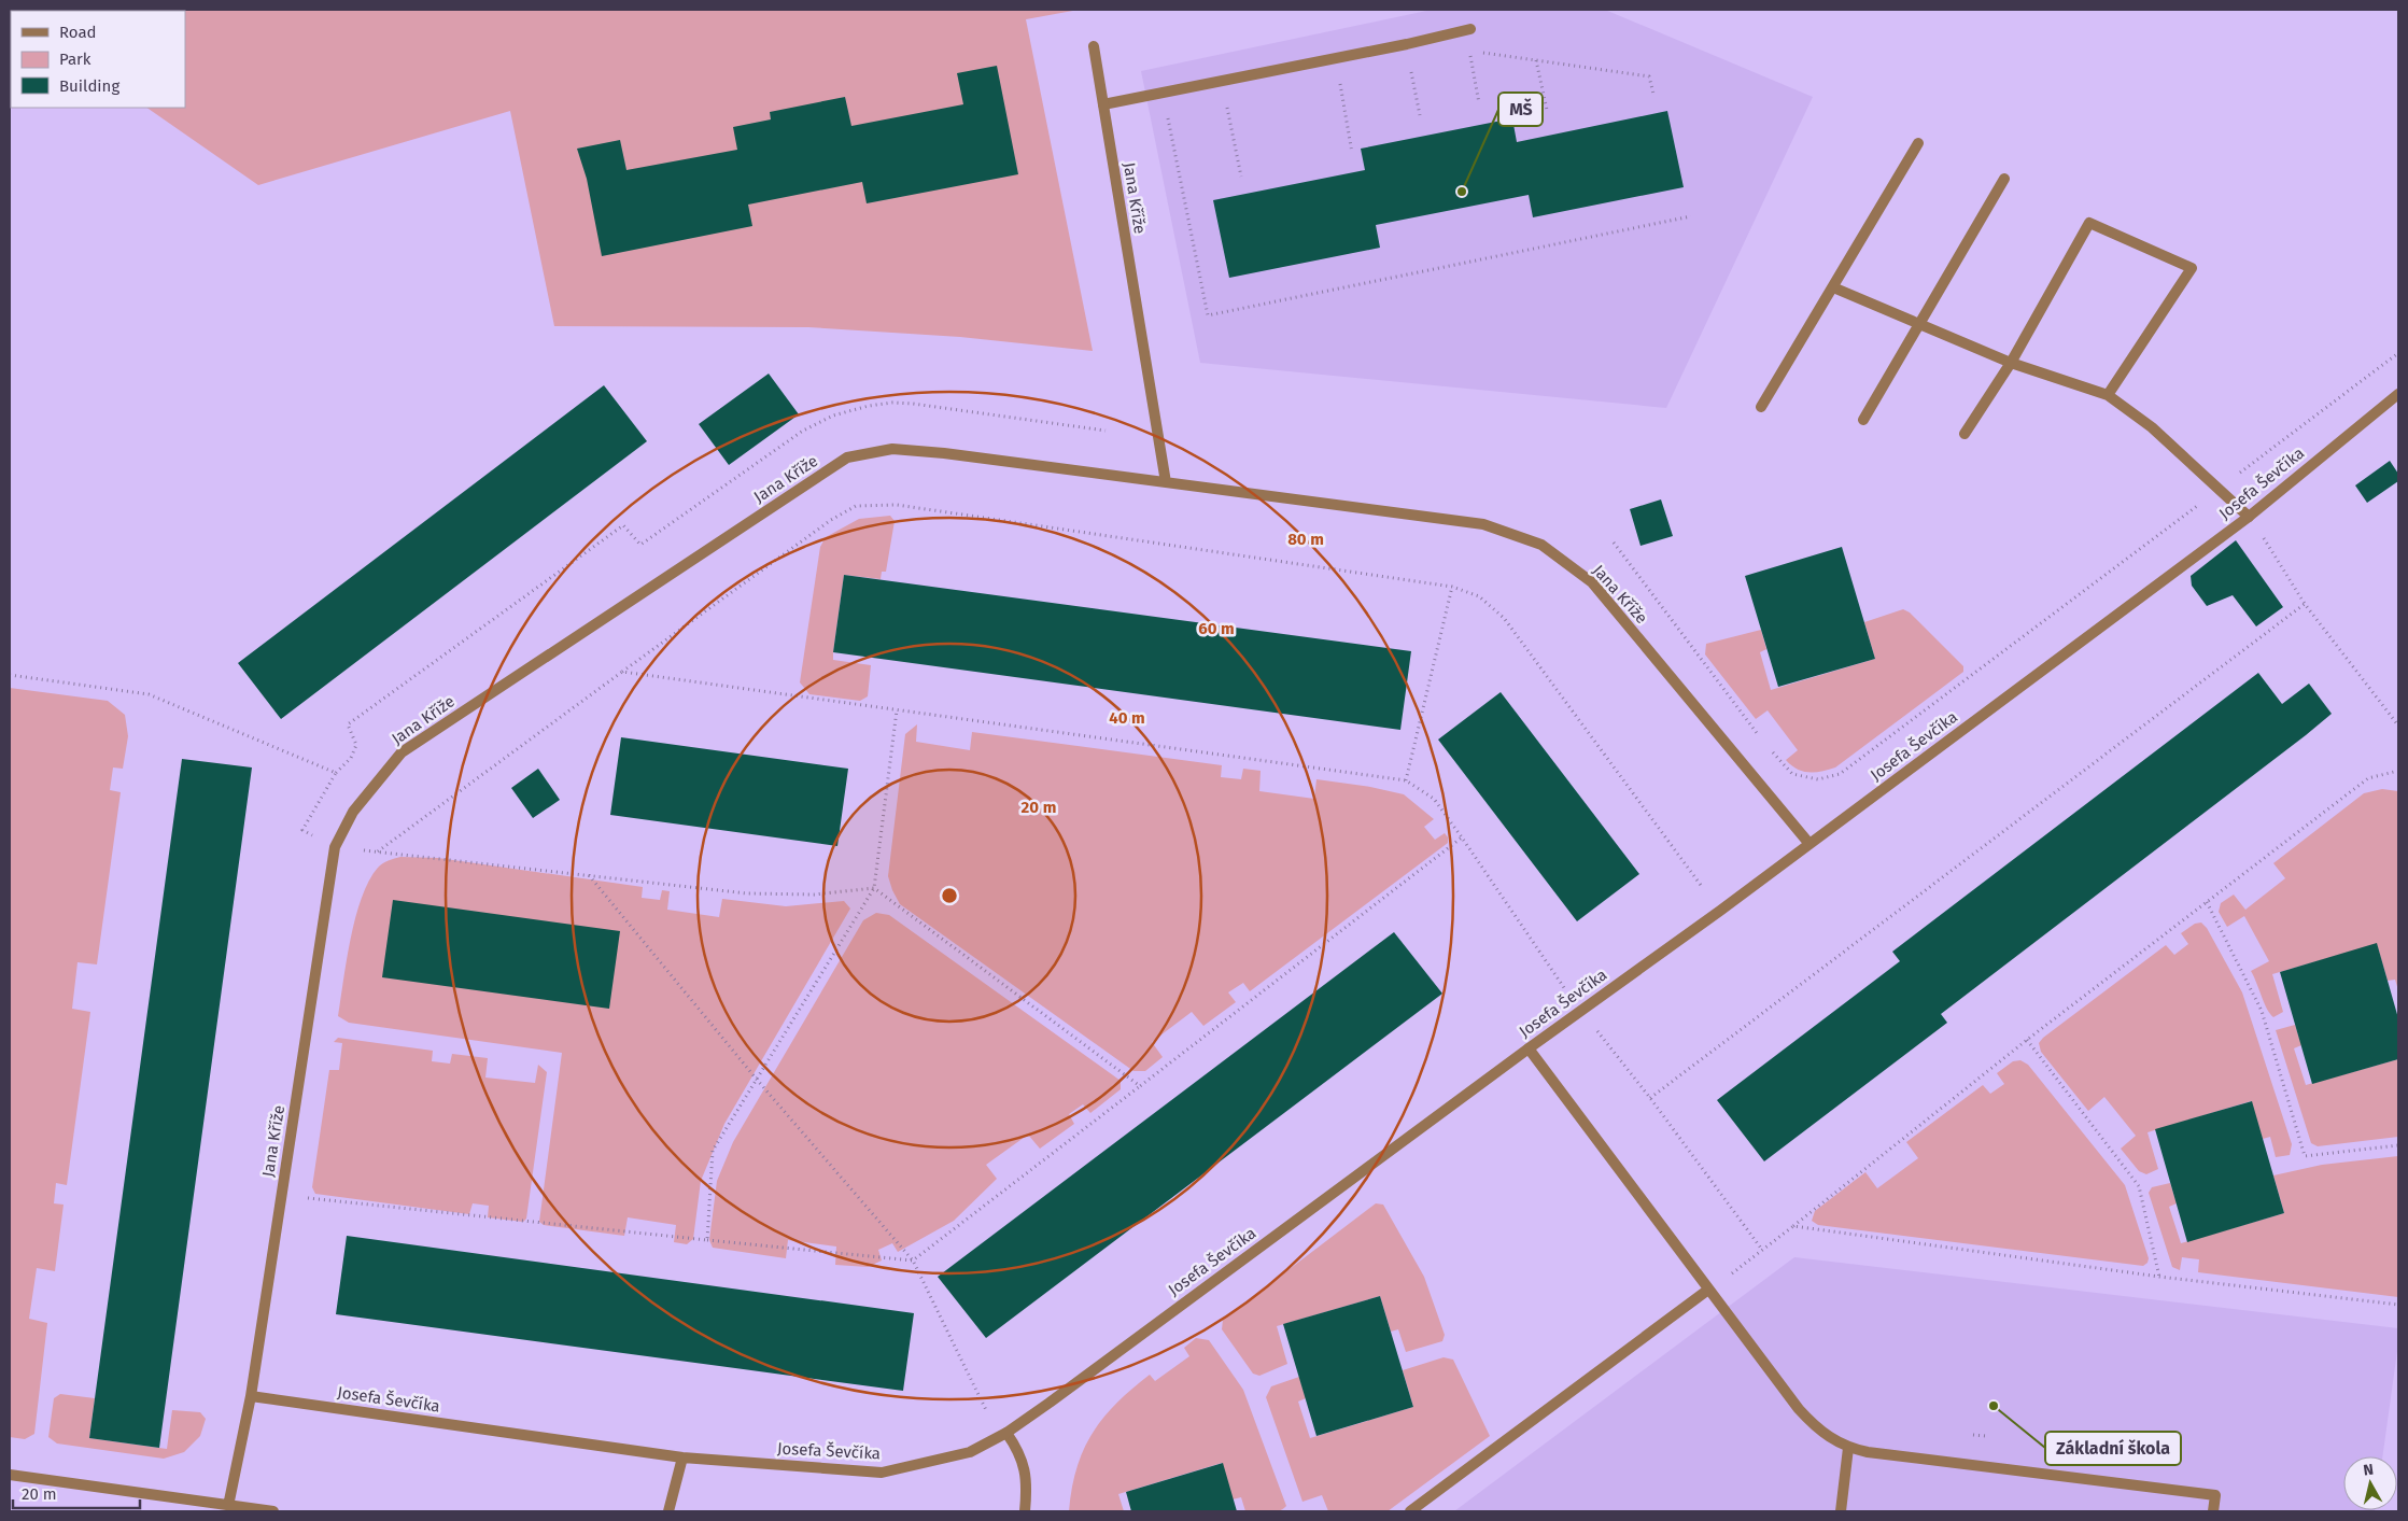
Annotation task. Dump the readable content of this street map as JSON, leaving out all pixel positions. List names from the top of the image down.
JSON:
{
  "streets": {
    "street": ["Jana Kříže", "Josefa Ševčíka"]
  },
  "crossings": [
    ["Jana Kříže", "Josefa Ševčíka"]
  ],
  "places": ["MŠ", "Základní škola"],
  "legend": ["Road", "Park", "Building"],
  "scale_bar": "20 m",
  "north": "top",
  "rings": [
    "80 m",
    "60 m",
    "40 m",
    "20 m"
  ]
}
